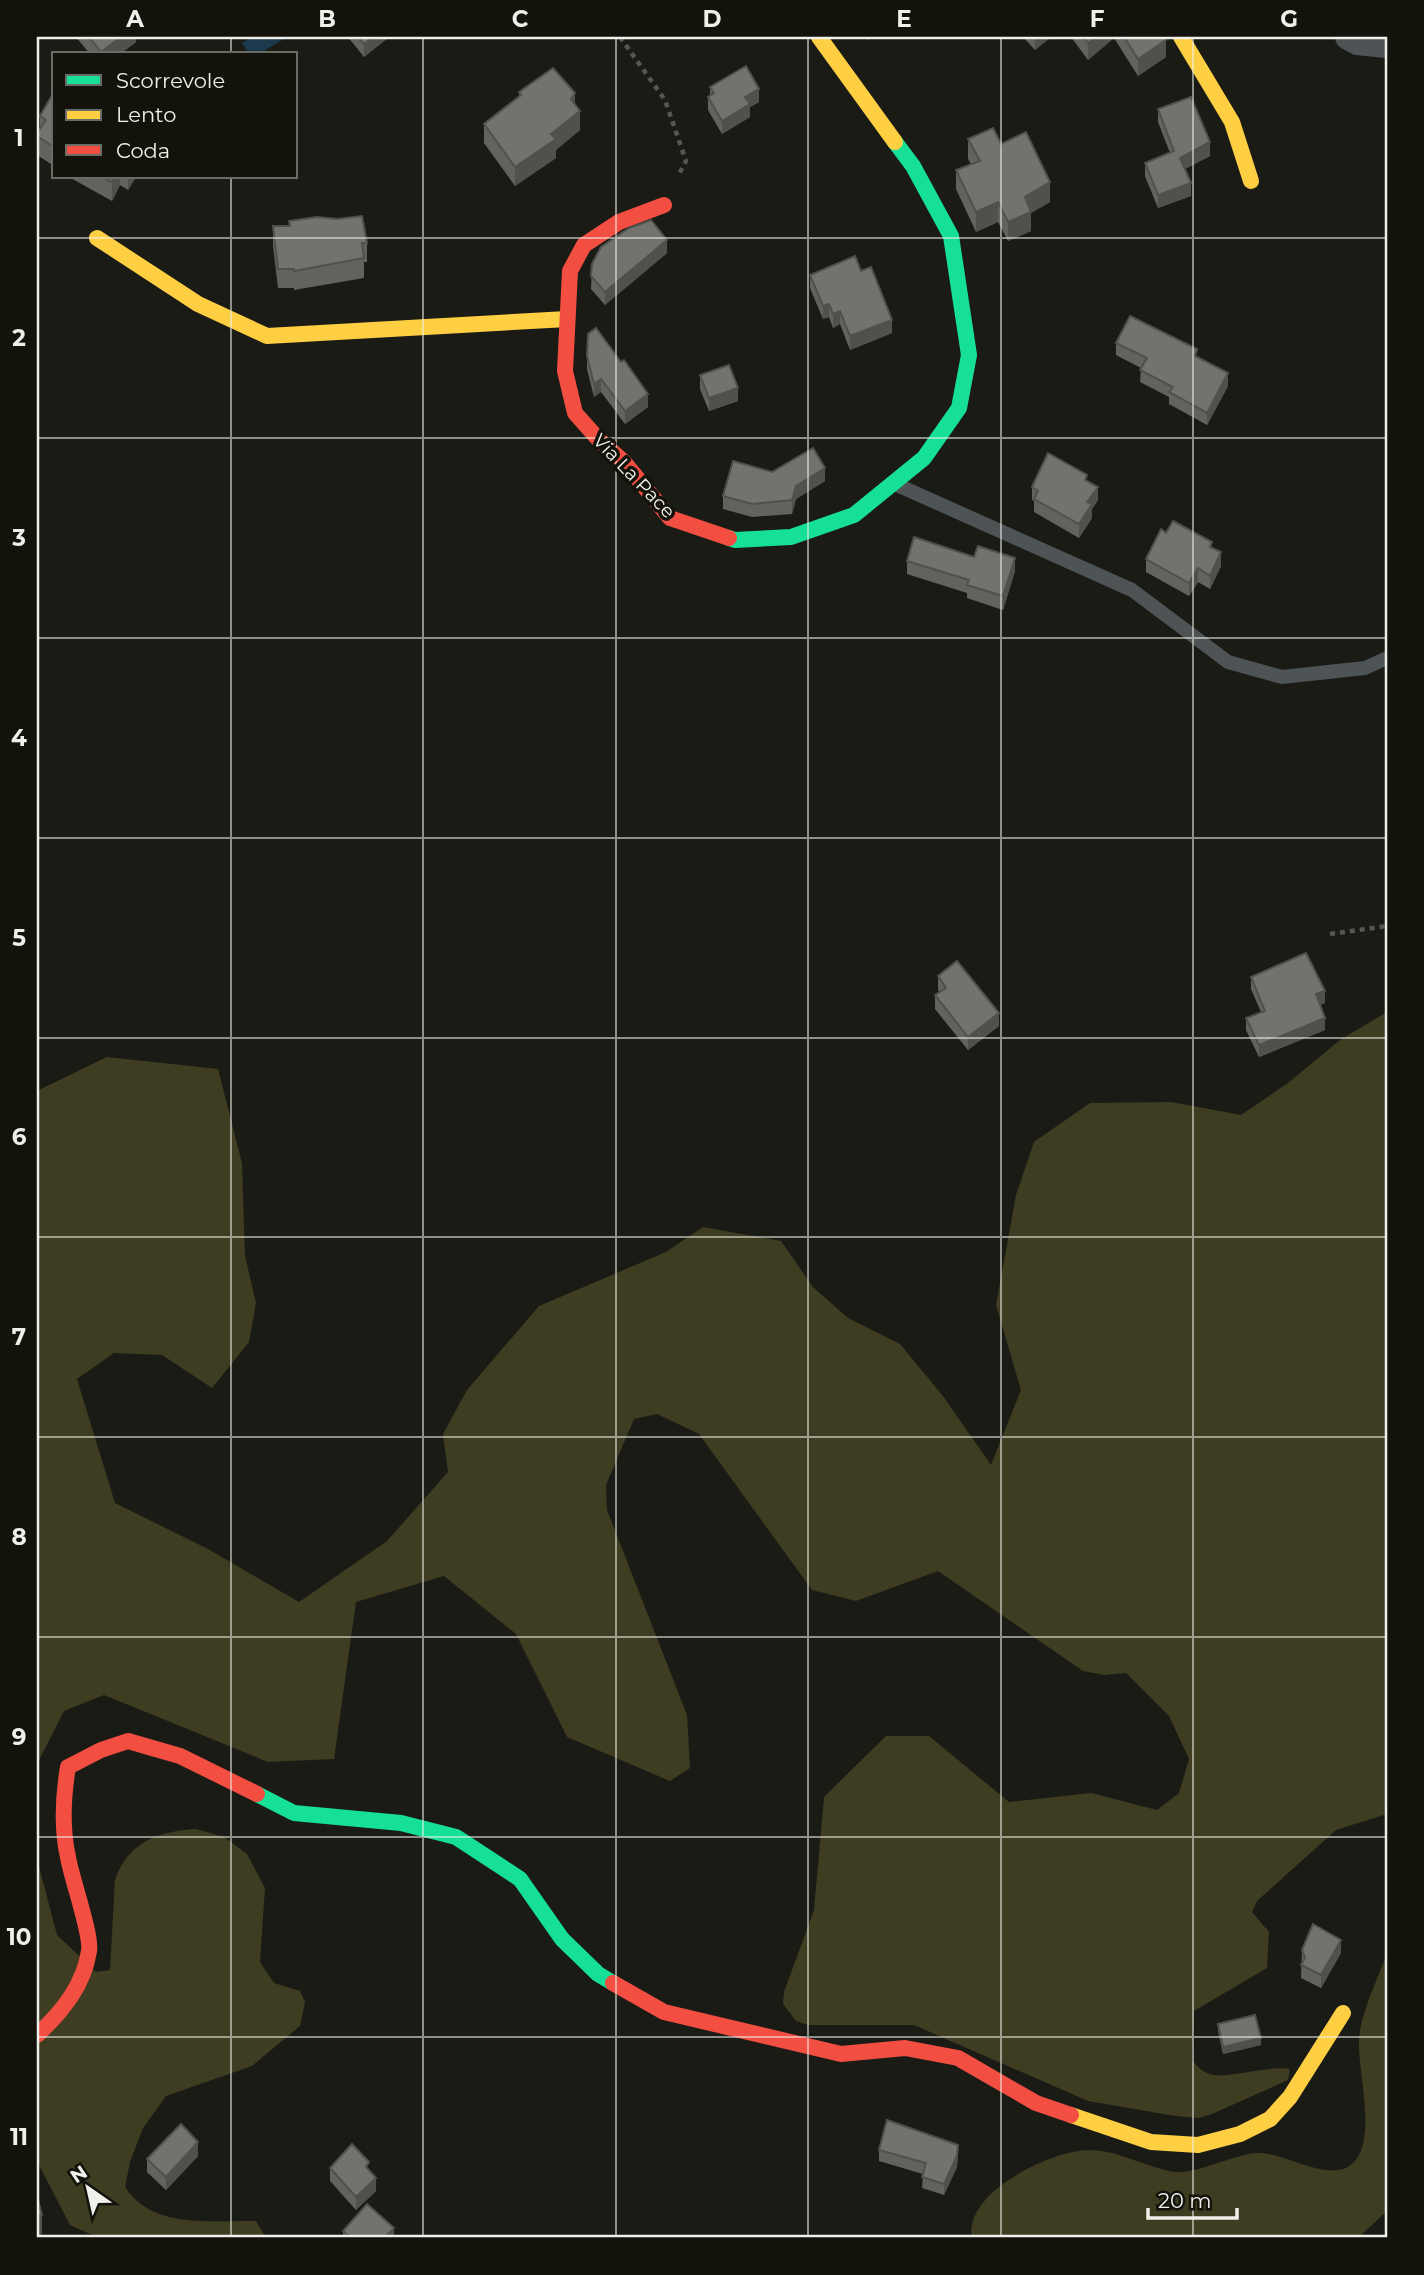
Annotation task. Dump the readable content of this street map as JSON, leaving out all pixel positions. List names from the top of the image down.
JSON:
{
  "streets": {
    "street": ["Via La Pace"]
  },
  "legend": ["Scorrevole", "Lento", "Coda"],
  "scale_bar": "20 m",
  "north": "top left",
  "grid": {
    "columns": [
      "A",
      "B",
      "C",
      "D",
      "E",
      "F",
      "G"
    ],
    "rows": [
      "1",
      "2",
      "3",
      "4",
      "5",
      "6",
      "7",
      "8",
      "9",
      "10",
      "11"
    ]
  }
}
